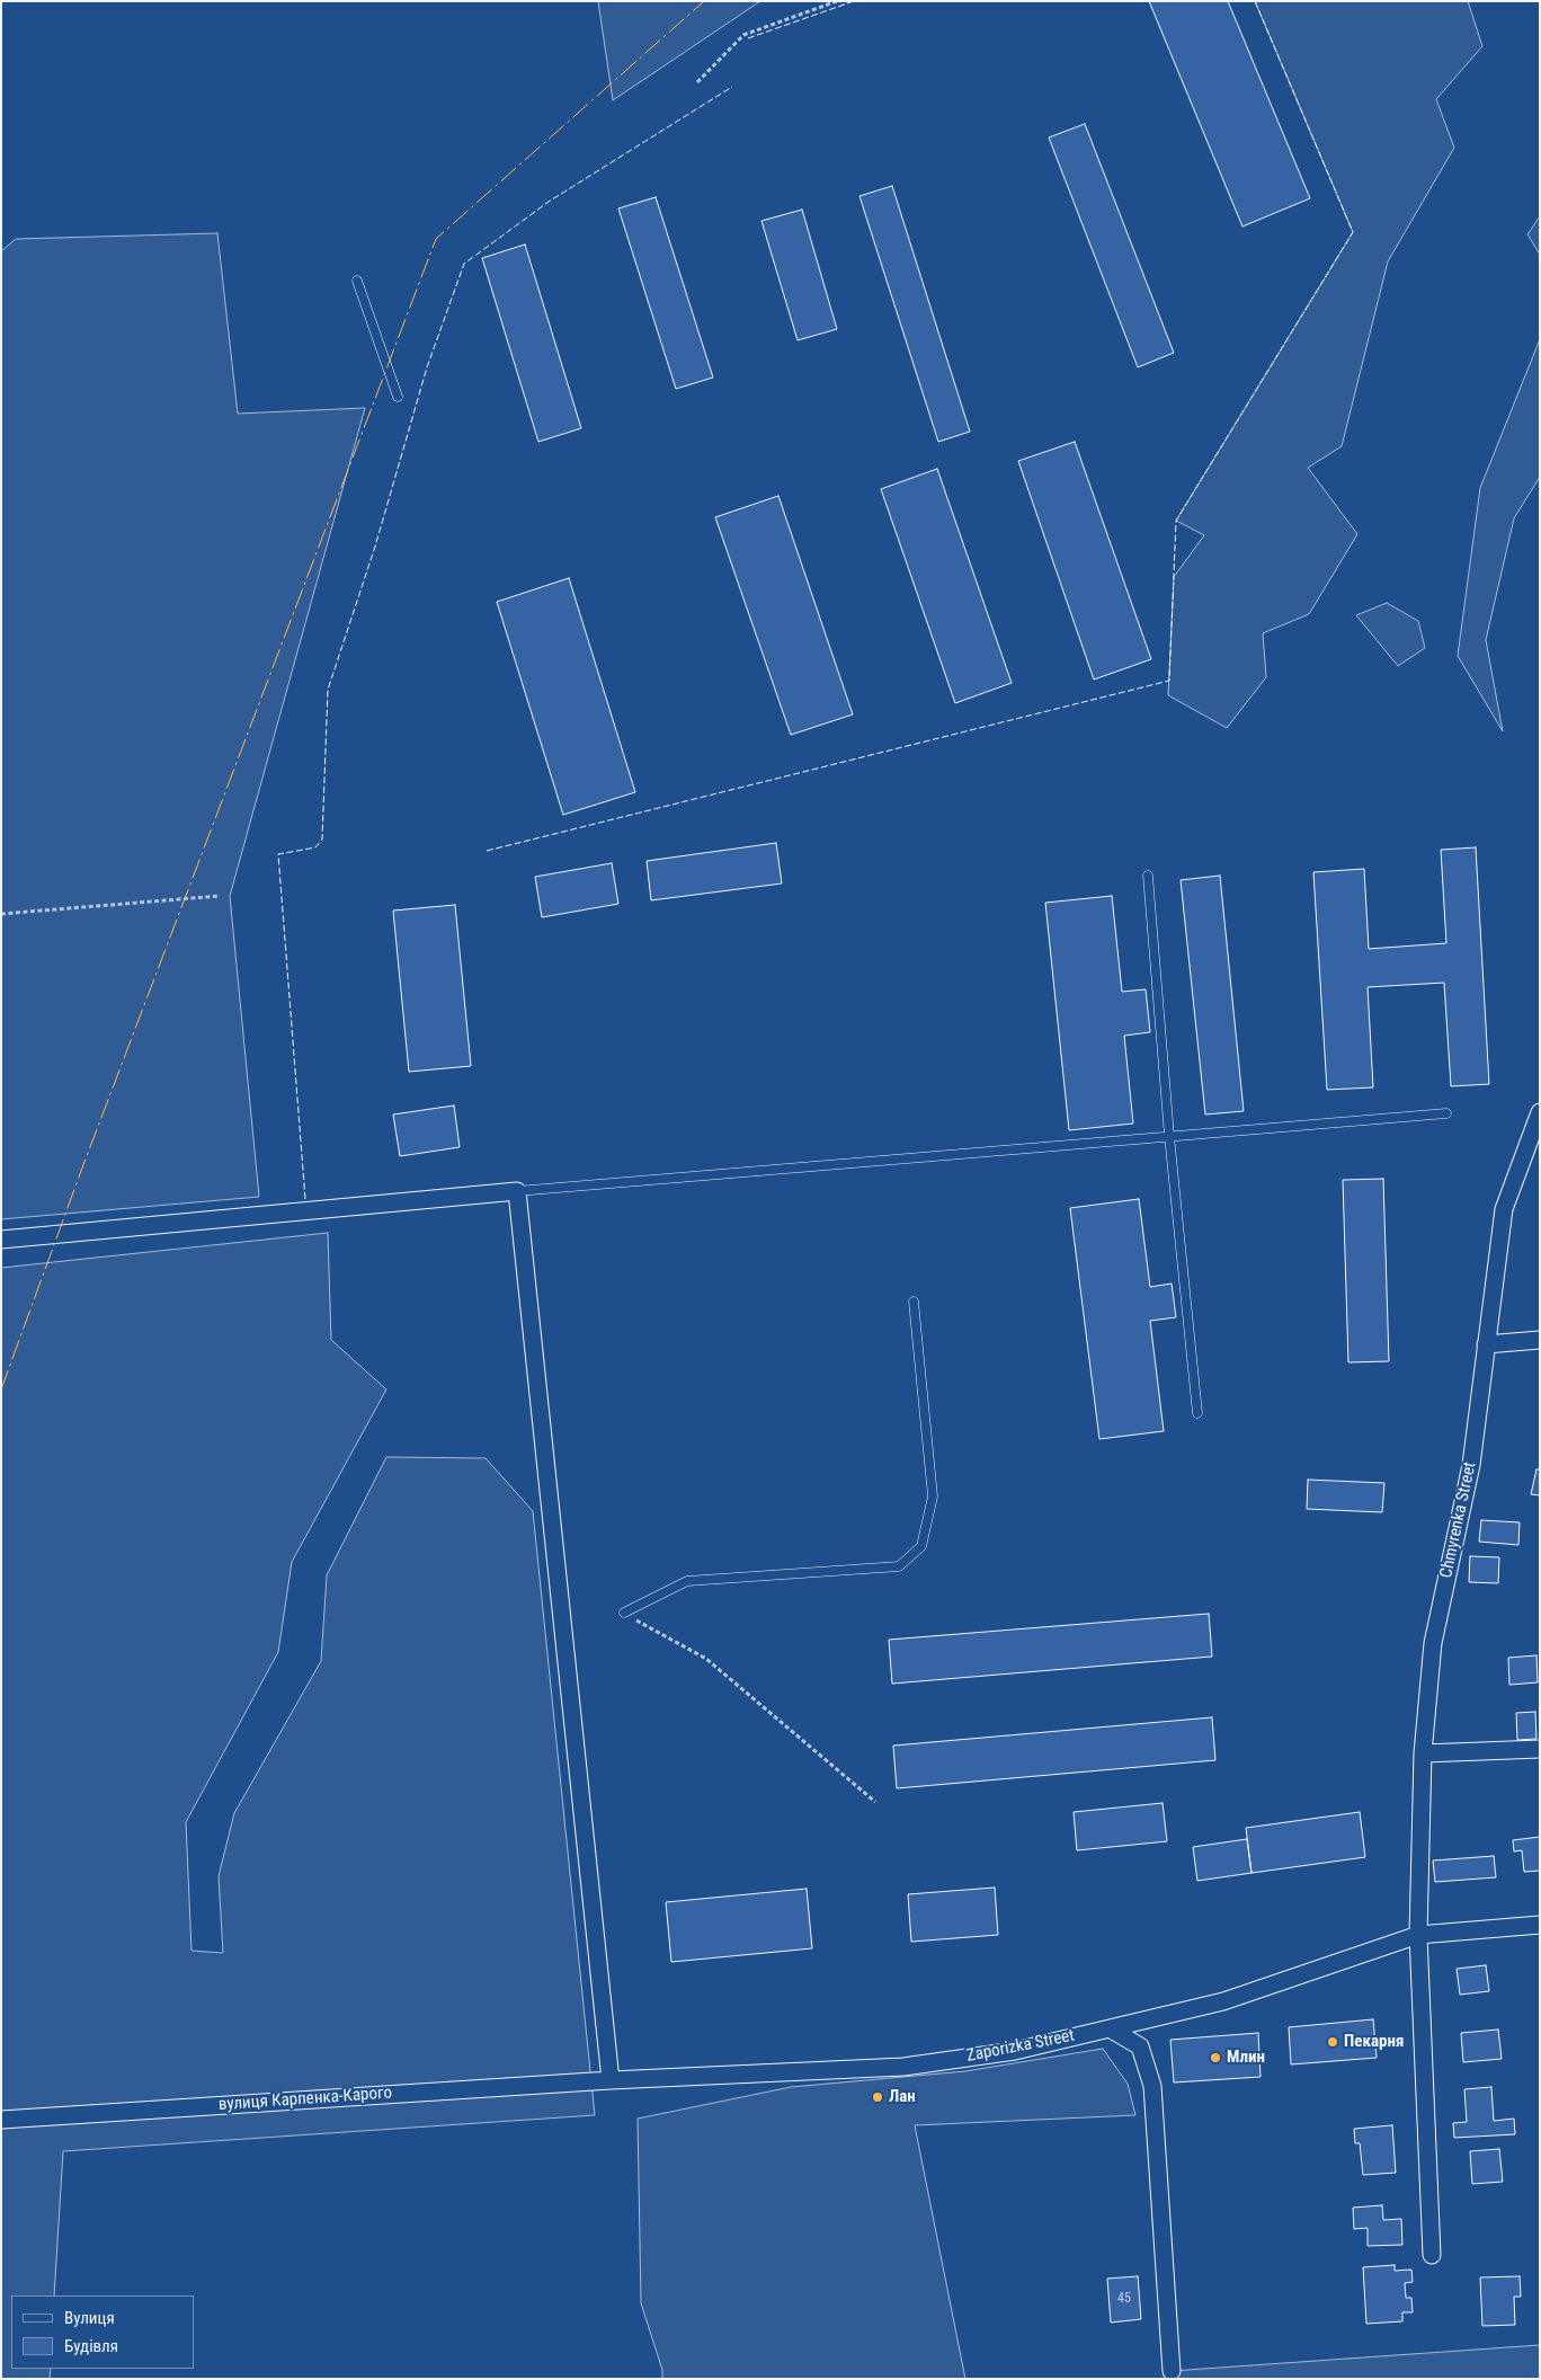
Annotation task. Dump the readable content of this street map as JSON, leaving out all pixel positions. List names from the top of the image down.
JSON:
{
  "streets": {
    "street": ["Chmyrenka Street", "Zaporizka Street", "вулиця Карпенка-Карого"]
  },
  "crossings": [
    ["Chmyrenka Street", "Zaporizka Street"],
    ["Zaporizka Street", "вулиця Карпенка-Карого"]
  ],
  "places": ["Пекарня", "Млин", "Лан"],
  "house_numbers": ["45"],
  "legend": ["Вулиця", "Будівля"]
}
